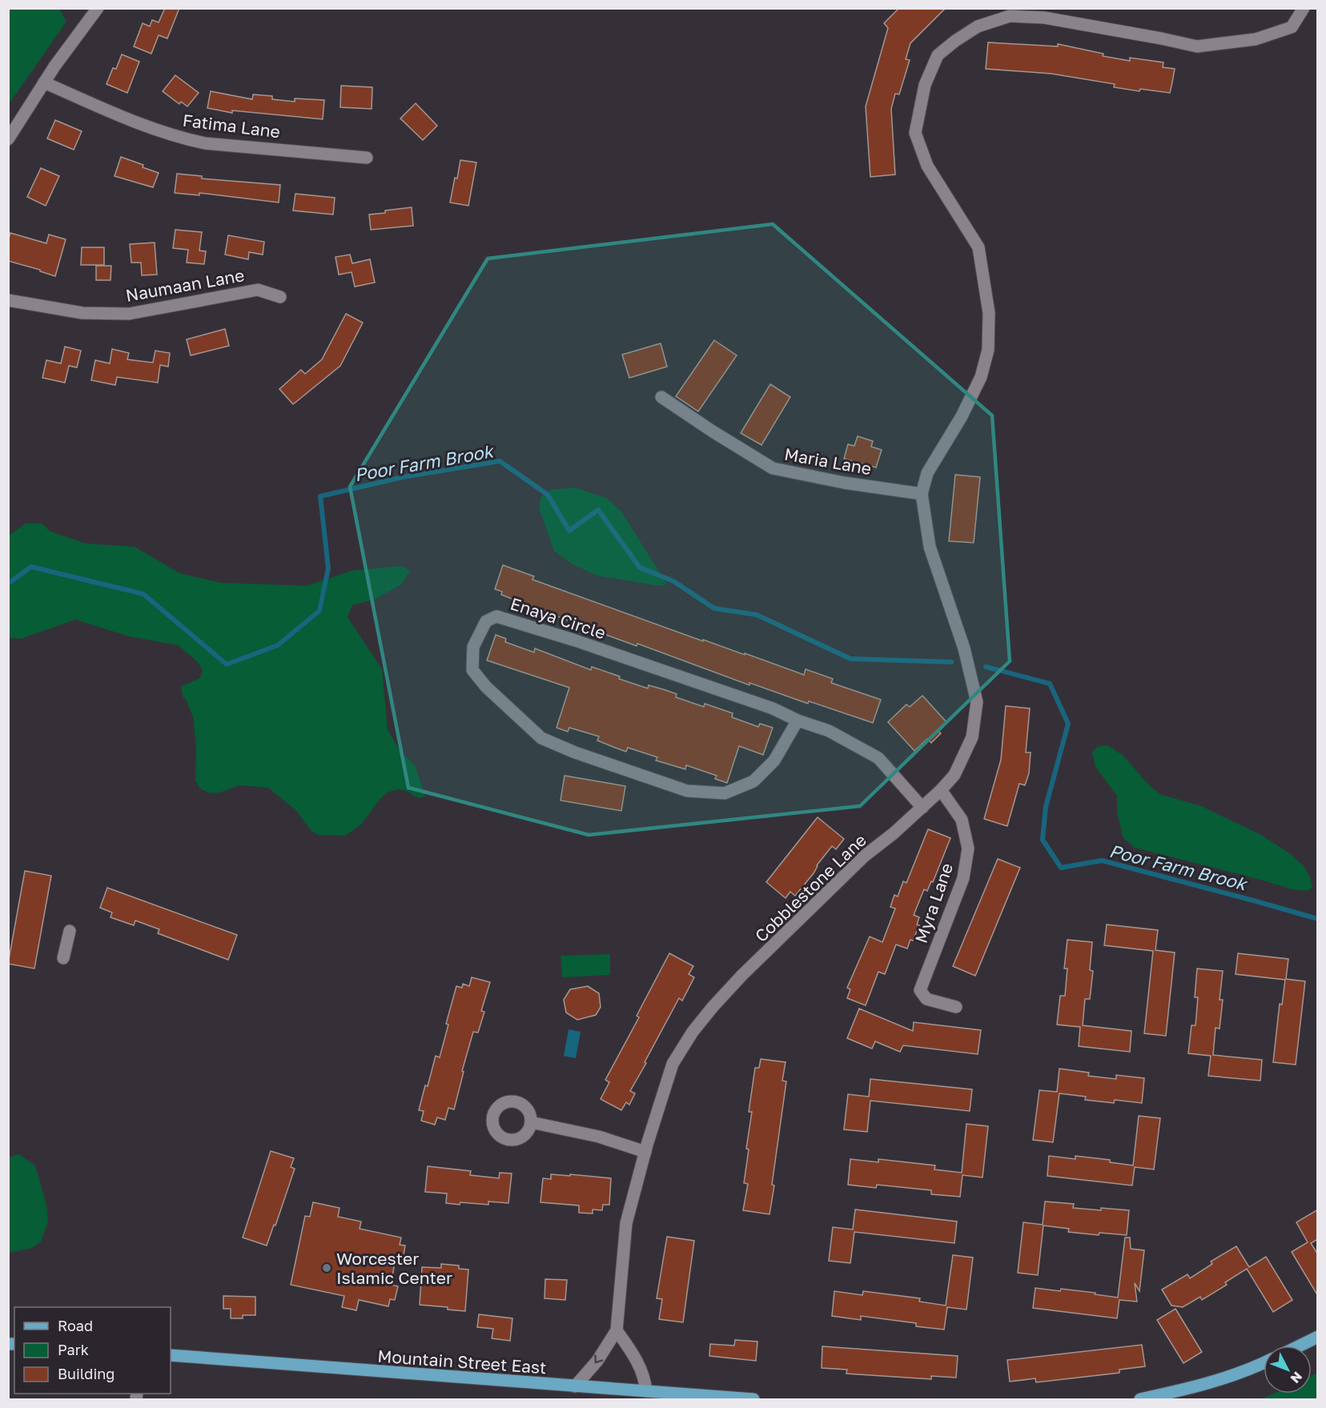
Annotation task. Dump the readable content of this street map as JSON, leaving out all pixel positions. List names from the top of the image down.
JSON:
{
  "streets": {
    "main road": ["Mountain Street East"],
    "street": [
      "Fatima Lane",
      "Naumaan Lane",
      "Maria Lane",
      "Enaya Circle",
      "Cobblestone Lane",
      "Myra Lane"
    ]
  },
  "crossings": [
    ["Maria Lane", "Cobblestone Lane"],
    ["Enaya Circle", "Cobblestone Lane"],
    ["Cobblestone Lane", "Myra Lane"],
    ["Cobblestone Lane", "Mountain Street East"]
  ],
  "water": ["Poor Farm Brook"],
  "places": ["Worcester Islamic Center"],
  "legend": ["Road", "Park", "Building"],
  "north": "bottom right"
}
